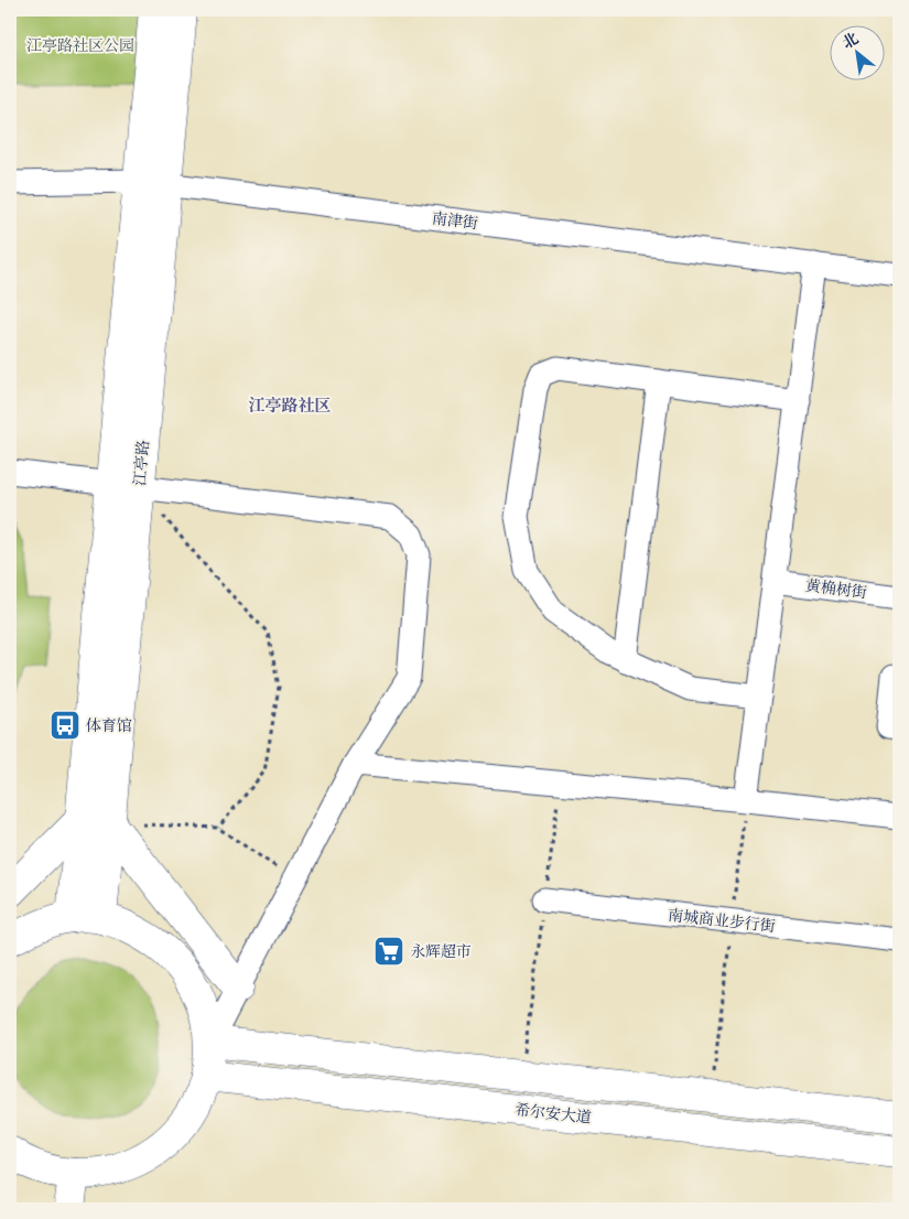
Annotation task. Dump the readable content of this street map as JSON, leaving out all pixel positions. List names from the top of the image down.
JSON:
{
  "streets": {
    "main road": ["江亭路", "希尔安大道"],
    "street": ["南津街", "黄桷树街", "南城商业步行街"]
  },
  "crossings": [
    ["南津街", "江亭路"]
  ],
  "districts": ["江亭路社区"],
  "parks": ["江亭路社区公园"],
  "places": {
    "bus stop": ["体育馆"],
    "supermarket": ["永辉超市"]
  },
  "north": "top left"
}
